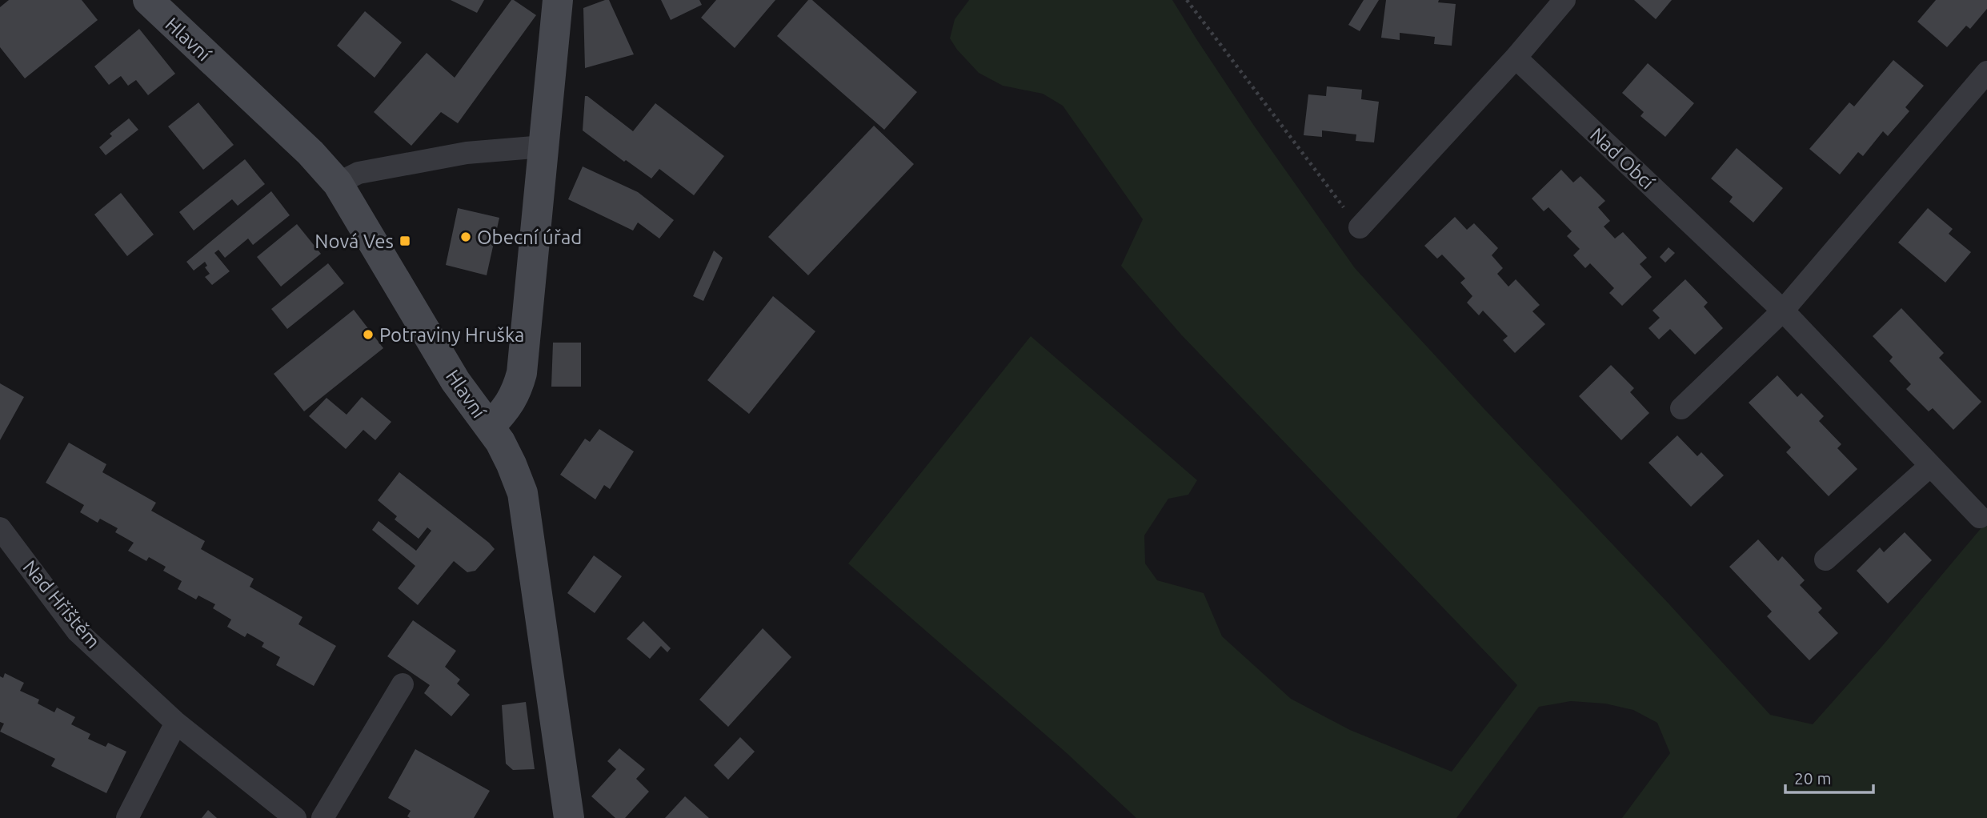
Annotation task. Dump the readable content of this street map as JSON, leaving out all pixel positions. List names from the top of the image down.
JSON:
{
  "streets": {
    "street": ["Hlavní", "Nad Obcí", "Nad Hřištěm"]
  },
  "places": {
    "other": ["Obecní úřad", "Potraviny Hruška"],
    "transit": ["Nová Ves"]
  },
  "scale_bar": "20 m"
}
